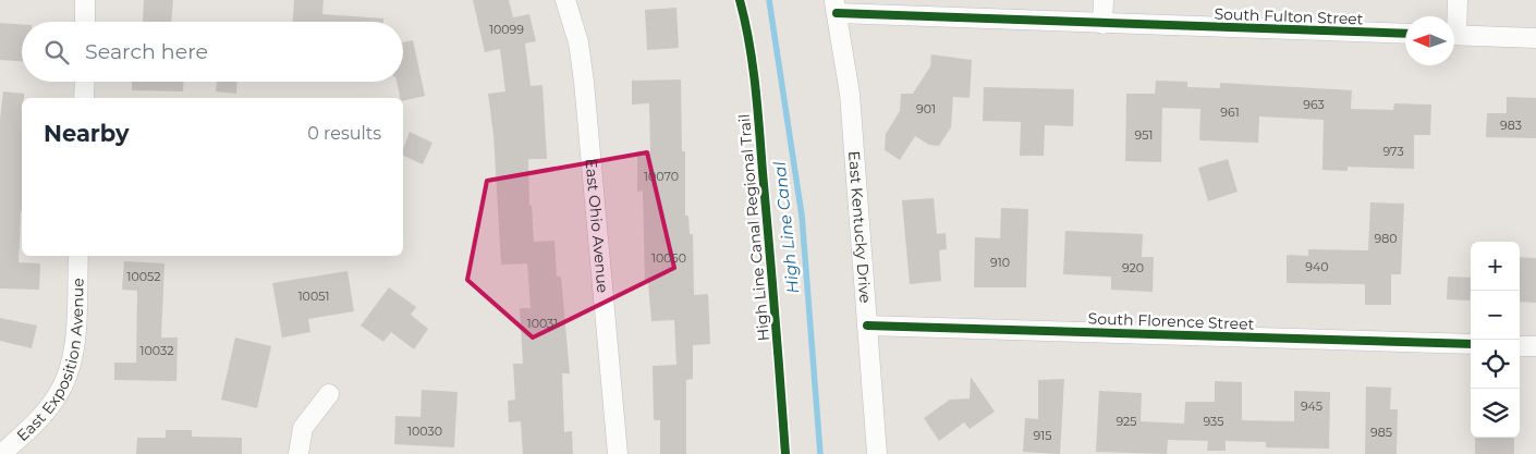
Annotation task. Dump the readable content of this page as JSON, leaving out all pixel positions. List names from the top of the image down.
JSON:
{
  "streets": {
    "street": [
      "South Fulton Street",
      "East Ohio Avenue",
      "East Kentucky Drive",
      "South Florence Street",
      "East Exposition Avenue"
    ],
    "cycle path": ["High Line Canal Regional Trail"]
  },
  "crossings": [
    ["South Fulton Street", "East Kentucky Drive"],
    ["East Kentucky Drive", "South Florence Street"]
  ],
  "water": ["High Line Canal"],
  "house_numbers": [
    "10099",
    "963",
    "901",
    "961",
    "983",
    "951",
    "973",
    "10070",
    "980",
    "10050",
    "910",
    "940",
    "920",
    "10052",
    "10051",
    "10031",
    "10032",
    "945",
    "925",
    "935",
    "10030",
    "985",
    "915"
  ],
  "north": "left",
  "page": {
    "search": "Search here",
    "heading": ["Nearby", "0 results"],
    "map_buttons": ["+", "−"]
  }
}
